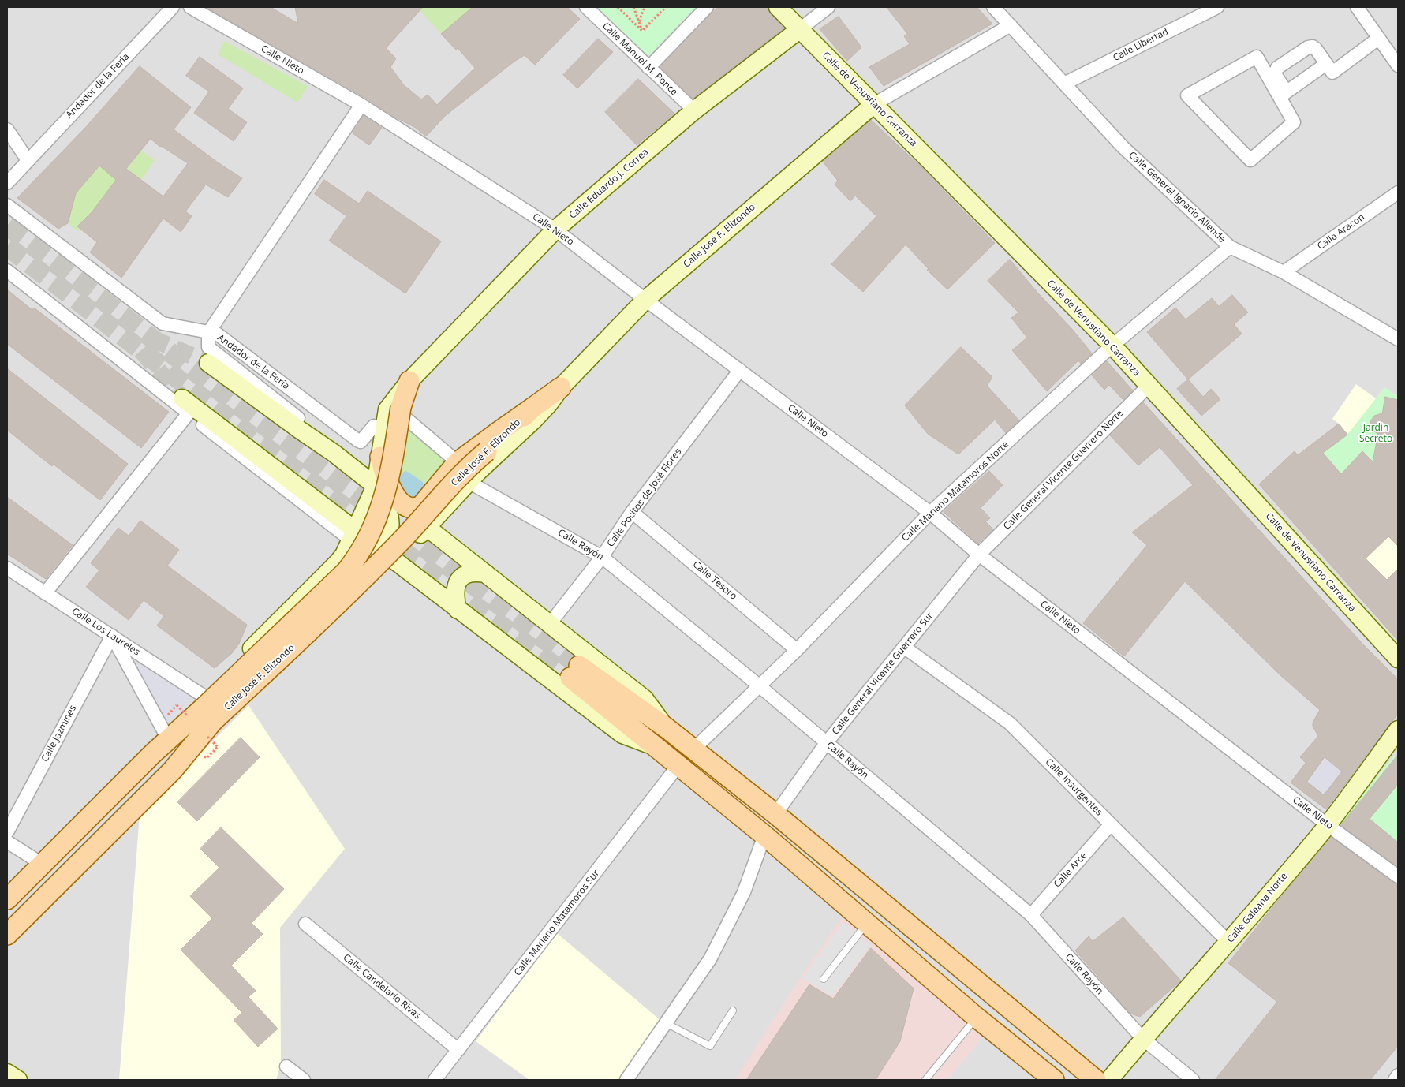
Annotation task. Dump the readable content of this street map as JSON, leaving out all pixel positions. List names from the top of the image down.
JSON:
{
  "streets": {
    "main road": ["Calle José F. Elizondo"],
    "street": [
      "Calle Libertad",
      "Calle Manuel M. Ponce",
      "Calle Nieto",
      "Andador de la Feria",
      "Calle de Venustiano Carranza",
      "Calle Eduardo J. Correa",
      "Calle General Ignacio Allende",
      "Calle Aracon",
      "Calle General Vicente Guerrero Norte",
      "Calle Mariano Matamoros Norte",
      "Calle Pocitos de José Flores",
      "Calle Rayón",
      "Calle Tesoro",
      "Calle Los Laureles",
      "Calle General Vicente Guerrero Sur",
      "Calle Jazmines",
      "Calle Insurgentes",
      "Calle Arce",
      "Calle Galeana Norte",
      "Calle Mariano Matamoros Sur",
      "Calle Candelario Rivas"
    ]
  },
  "crossings": [
    ["Calle Libertad", "Calle General Ignacio Allende"],
    ["Calle Manuel M. Ponce", "Calle Eduardo J. Correa"],
    ["Calle Nieto", "Calle Eduardo J. Correa"],
    ["Calle Nieto", "Calle José F. Elizondo"],
    ["Calle Nieto", "Calle General Vicente Guerrero Norte"],
    ["Calle Nieto", "Calle Mariano Matamoros Norte"],
    ["Calle Nieto", "Calle Pocitos de José Flores"],
    ["Calle Nieto", "Calle General Vicente Guerrero Sur"],
    ["Calle Nieto", "Calle Galeana Norte"],
    ["Calle de Venustiano Carranza", "Calle Eduardo J. Correa"],
    ["Calle de Venustiano Carranza", "Calle José F. Elizondo"],
    ["Calle de Venustiano Carranza", "Calle General Vicente Guerrero Norte"],
    ["Calle de Venustiano Carranza", "Calle Mariano Matamoros Norte"],
    ["Calle Eduardo J. Correa", "Calle José F. Elizondo"],
    ["Calle Eduardo J. Correa", "Calle Los Laureles"],
    ["Calle General Ignacio Allende", "Calle Aracon"],
    ["Calle General Ignacio Allende", "Calle José F. Elizondo"],
    ["Calle General Ignacio Allende", "Calle Mariano Matamoros Norte"],
    ["Calle José F. Elizondo", "Calle Los Laureles"],
    ["Calle General Vicente Guerrero Norte", "Calle General Vicente Guerrero Sur"],
    ["Calle Mariano Matamoros Norte", "Calle Rayón"],
    ["Calle Mariano Matamoros Norte", "Calle Tesoro"],
    ["Calle Pocitos de José Flores", "Calle Rayón"],
    ["Calle Pocitos de José Flores", "Calle Tesoro"],
    ["Calle Rayón", "Calle General Vicente Guerrero Sur"],
    ["Calle Rayón", "Calle Arce"],
    ["Calle Rayón", "Calle Galeana Norte"],
    ["Calle Los Laureles", "Calle Jazmines"],
    ["Calle General Vicente Guerrero Sur", "Calle Insurgentes"],
    ["Calle Insurgentes", "Calle Arce"],
    ["Calle Insurgentes", "Calle Galeana Norte"],
    ["Calle Mariano Matamoros Sur", "Calle Candelario Rivas"]
  ],
  "parks": ["Jardin Secreto"]
}
